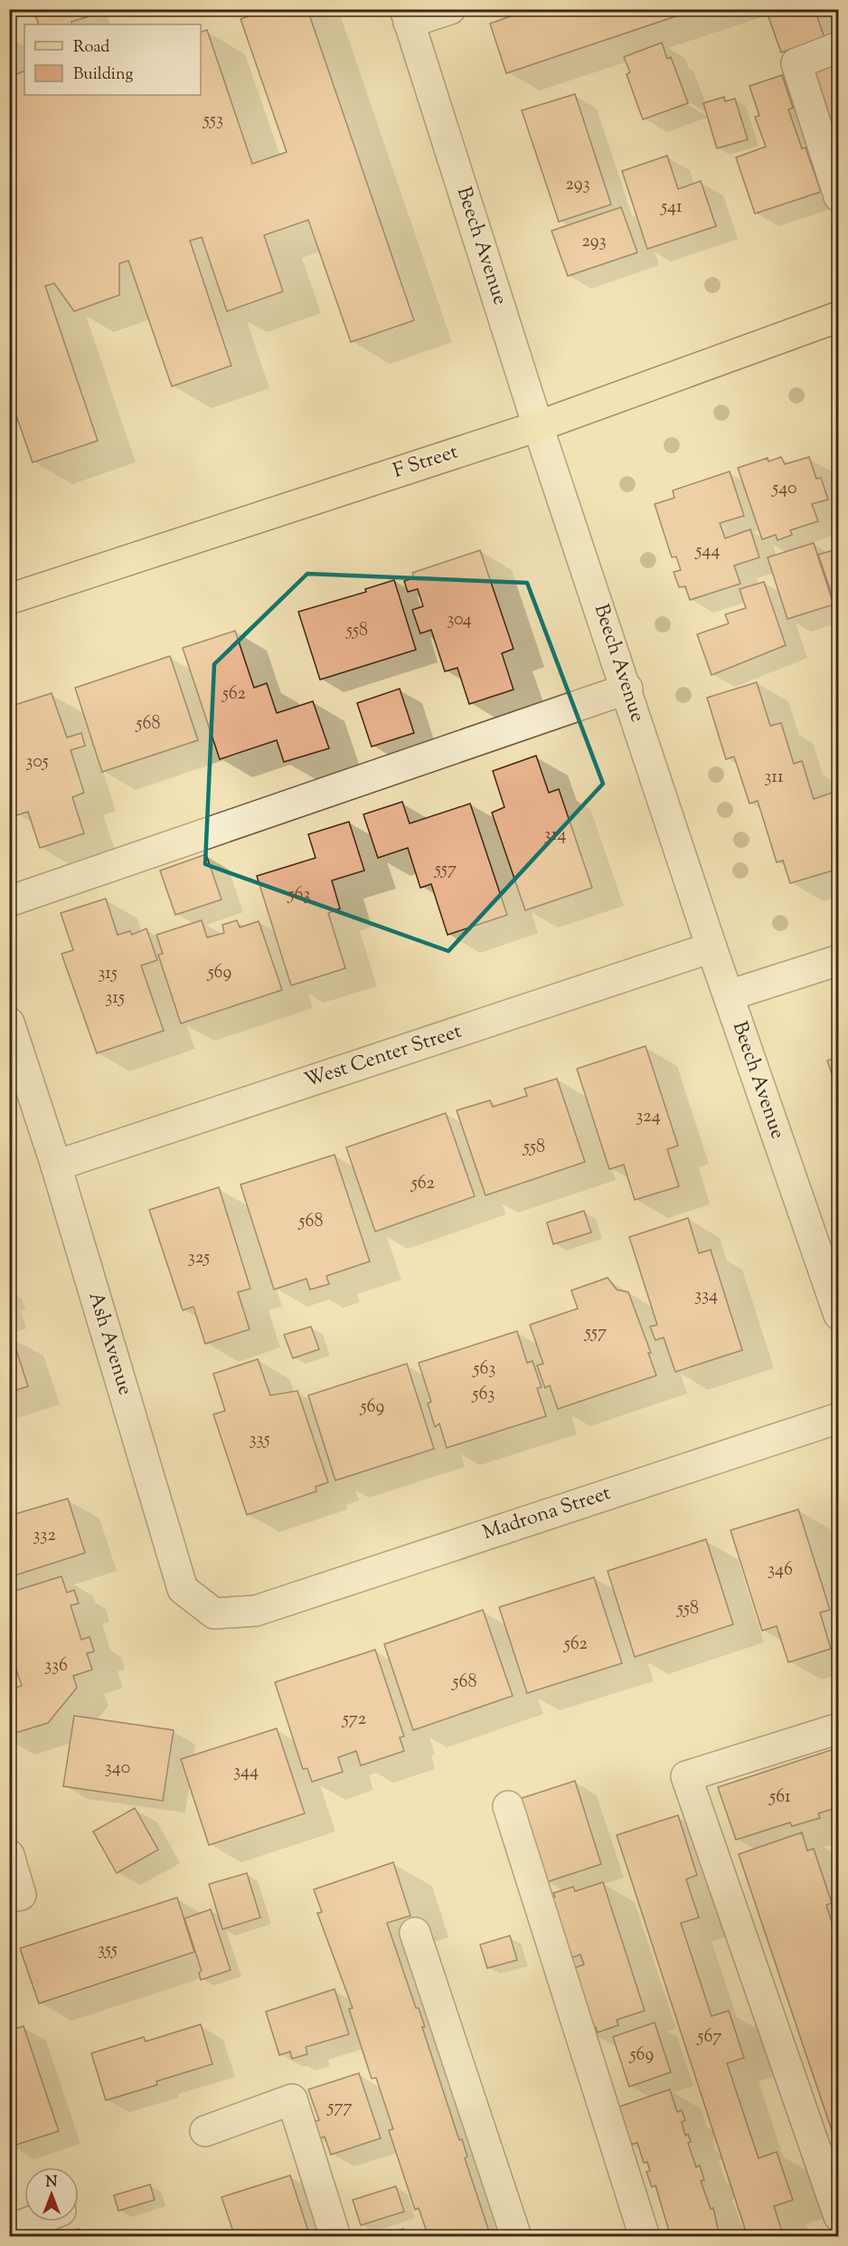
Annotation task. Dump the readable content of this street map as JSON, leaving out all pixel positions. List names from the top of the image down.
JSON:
{
  "streets": {
    "main road": ["F Street"],
    "street": [
      "Beech Avenue",
      "West Center Street",
      "Ash Avenue",
      "Madrona Street"
    ]
  },
  "crossings": [
    ["Beech Avenue", "F Street"],
    ["Beech Avenue", "West Center Street"],
    ["West Center Street", "Ash Avenue"],
    ["Ash Avenue", "Madrona Street"]
  ],
  "house_numbers": [
    "553",
    "293",
    "541",
    "293",
    "540",
    "544",
    "304",
    "558",
    "562",
    "568",
    "305",
    "311",
    "314",
    "557",
    "563",
    "569",
    "315",
    "315",
    "324",
    "558",
    "562",
    "568",
    "325",
    "334",
    "557",
    "563",
    "563",
    "569",
    "335",
    "332",
    "346",
    "558",
    "562",
    "336",
    "568",
    "572",
    "340",
    "344",
    "561",
    "355",
    "567",
    "569",
    "577"
  ],
  "legend": ["Road", "Building"],
  "north": "top"
}
